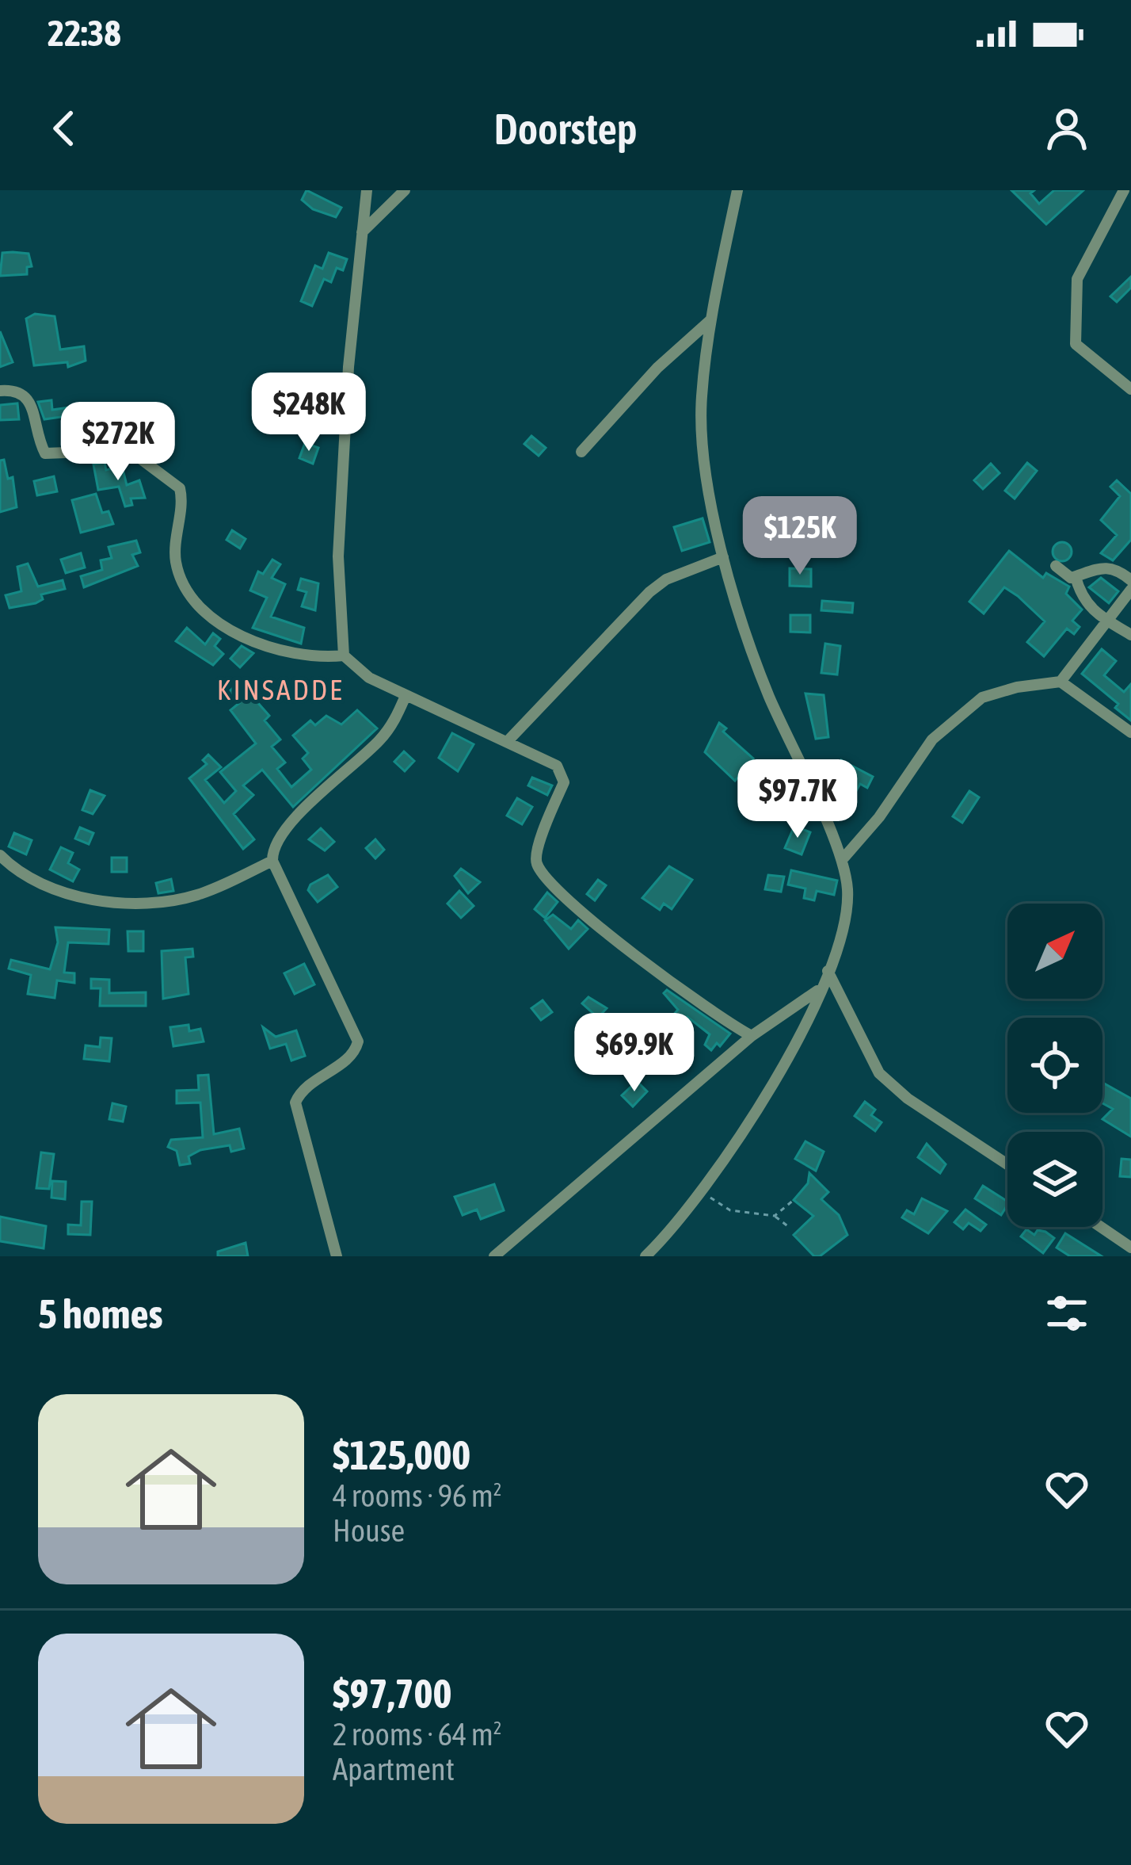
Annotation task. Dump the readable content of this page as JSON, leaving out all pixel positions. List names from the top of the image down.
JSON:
{
  "districts": ["KINSADDE"],
  "north": "top right",
  "page": {
    "status": "22:38",
    "header": "Doorstep",
    "price": [
      "$248K",
      "$272K",
      "$125K",
      "$97.7K",
      "$69.9K"
    ],
    "heading": "5 homes",
    "list": [
      {
        "name": "$125,000",
        "note": "4 rooms · 96 m² · House"
      },
      {
        "name": "$97,700",
        "note": "2 rooms · 64 m² · Apartment"
      }
    ]
  }
}
